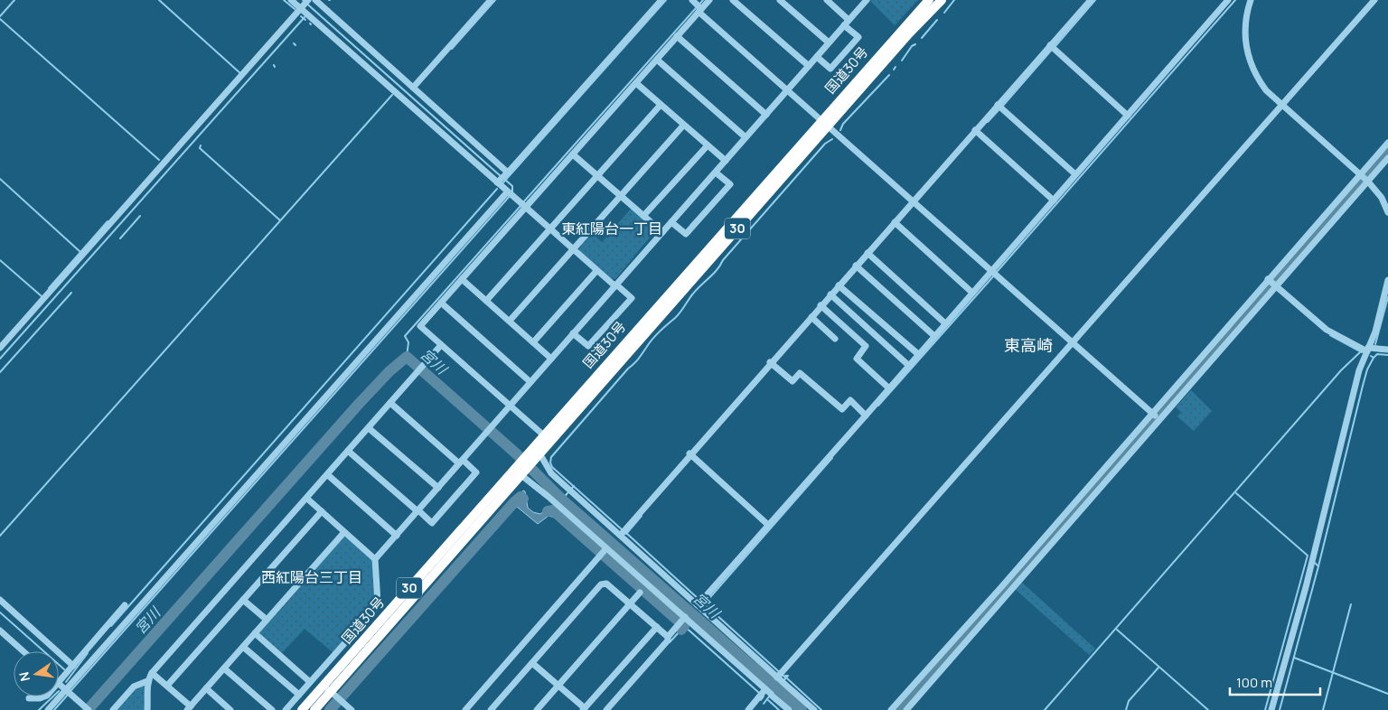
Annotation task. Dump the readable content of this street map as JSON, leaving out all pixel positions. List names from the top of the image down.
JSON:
{
  "streets": {
    "highway": ["国道30号", "30"]
  },
  "districts": ["東紅陽台一丁目", "東高崎", "西紅陽台三丁目"],
  "water": ["宮川"],
  "scale_bar": "100 m",
  "north": "left"
}
